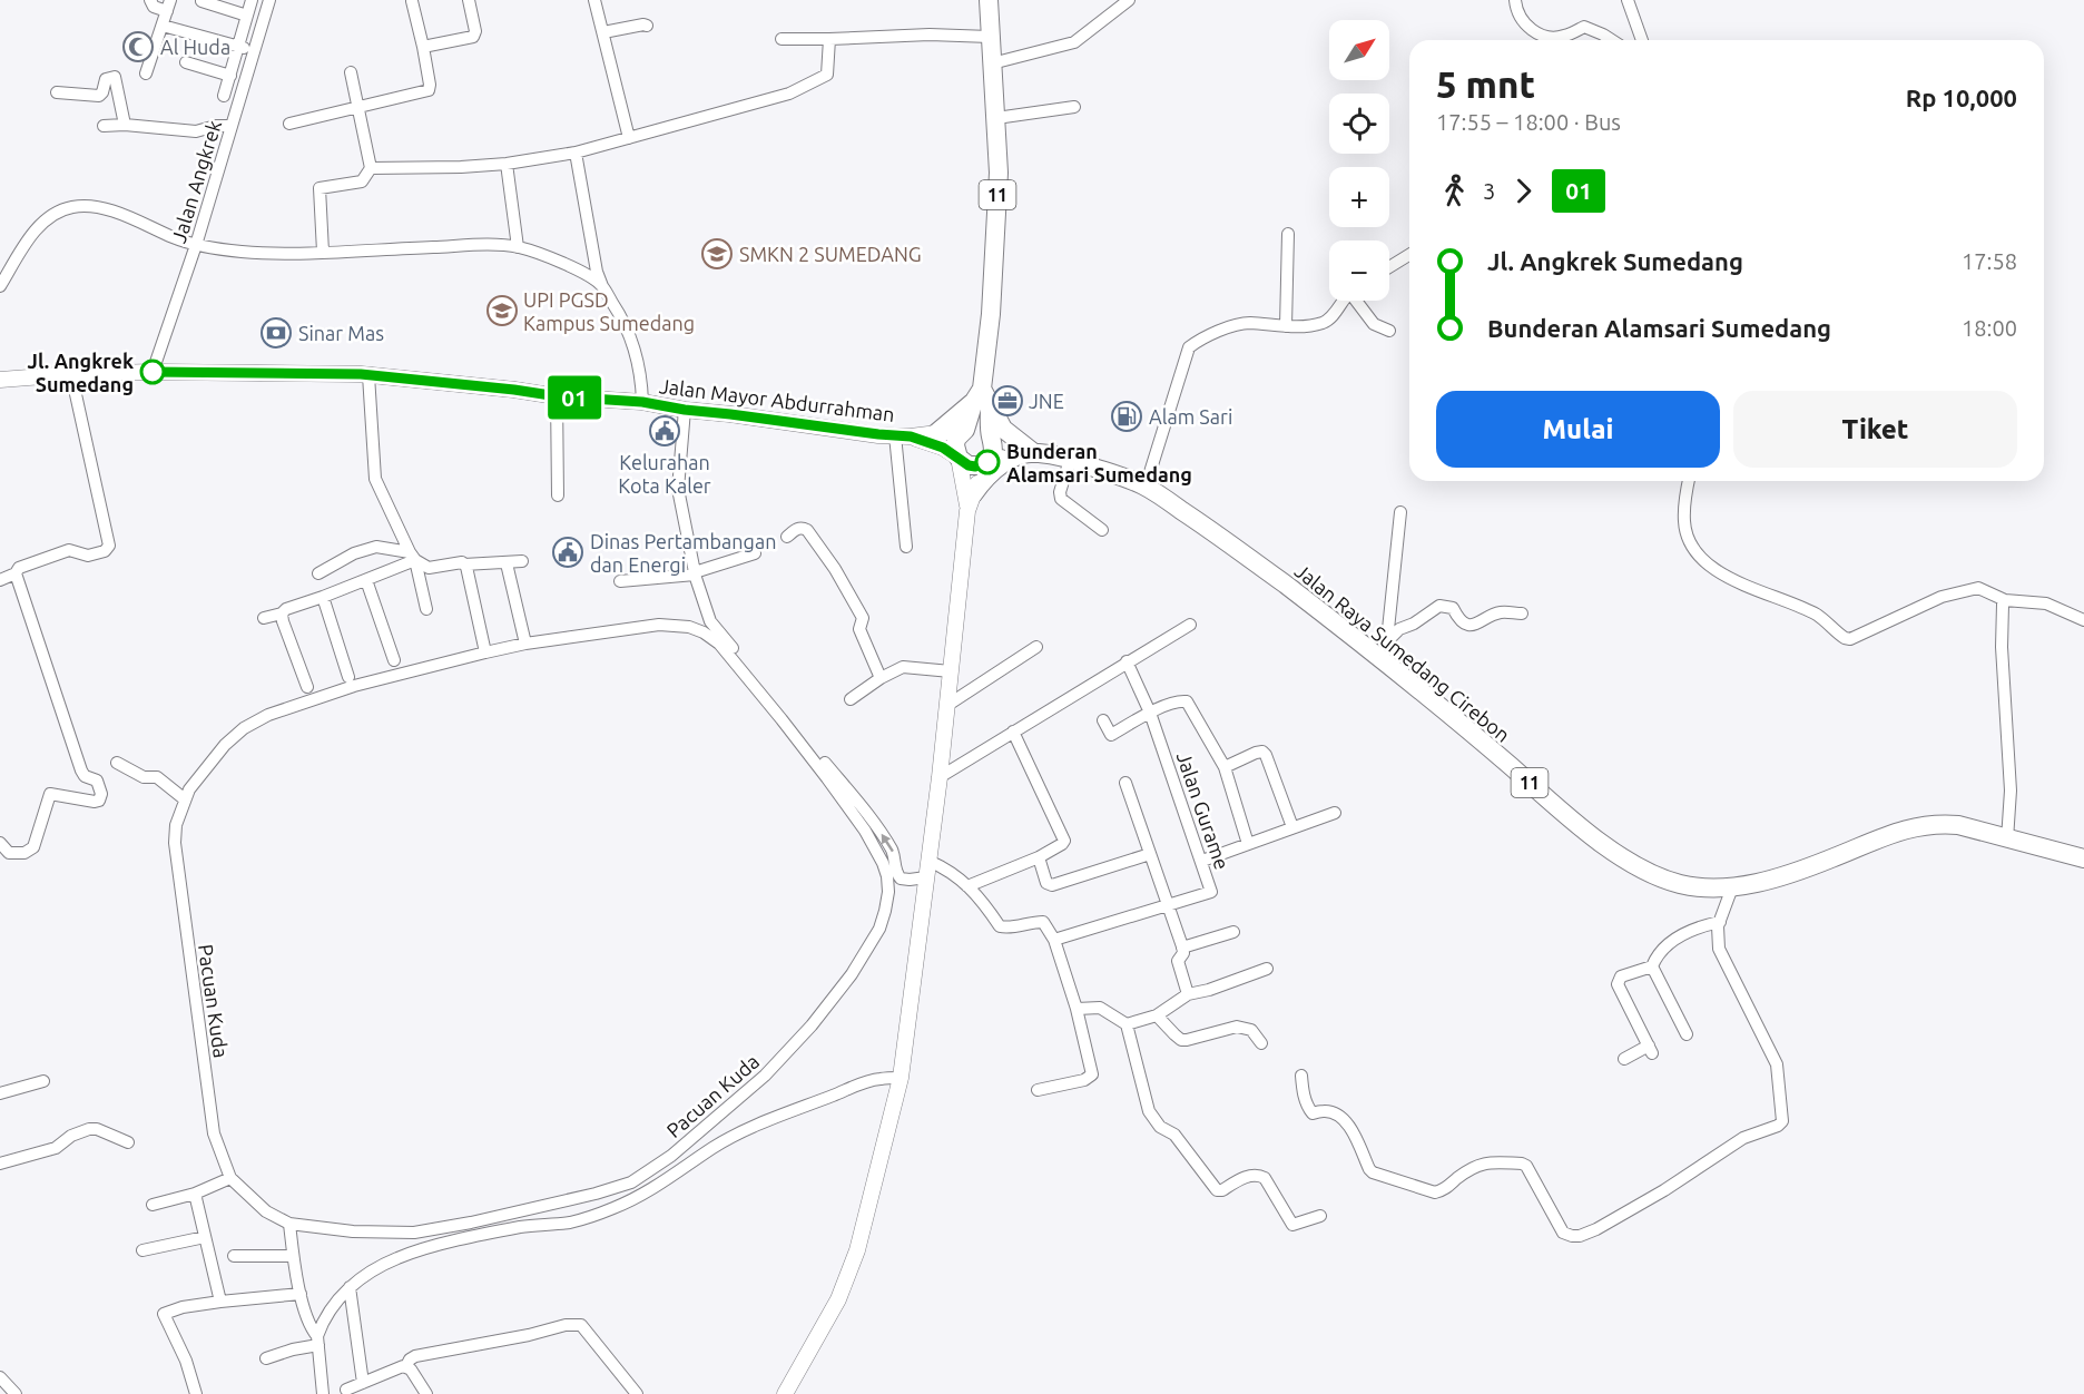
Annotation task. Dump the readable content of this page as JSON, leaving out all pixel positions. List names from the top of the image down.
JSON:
{
  "streets": {
    "highway": ["11", "Jalan Raya Sumedang Cirebon"],
    "main road": ["Jalan Mayor Abdurrahman"],
    "street": ["Jalan Angkrek", "Jalan Gurame", "Pacuan Kuda"]
  },
  "crossings": [
    ["Jalan Angkrek", "Jalan Mayor Abdurrahman"],
    ["11", "Jalan Mayor Abdurrahman"],
    ["11", "Jalan Raya Sumedang Cirebon"]
  ],
  "places": {
    "mosque": ["Al Huda"],
    "school or university": ["SMKN 2 SUMEDANG", "UPI PGSD Kampus Sumedang"],
    "bank": ["Sinar Mas"],
    "other": ["Jl. Angkrek Sumedang", "Bunderan Alamsari Sumedang"],
    "office": ["JNE"],
    "fuel station": ["Alam Sari"],
    "public building": ["Kelurahan Kota Kaler", "Dinas Pertambangan dan Energi"]
  },
  "lines": ["bus line 01"],
  "north": "top right",
  "page": {
    "on_map": "01",
    "map_buttons": ["+", "−"],
    "heading": ["5 mnt", "17:55 – 18:00 · Bus", "Rp 10,000"],
    "legs": ["3", "01"],
    "list": [
      {
        "name": "Jl. Angkrek Sumedang",
        "value": "17:58"
      },
      {
        "name": "Bunderan Alamsari Sumedang",
        "value": "18:00"
      }
    ],
    "buttons": ["Mulai", "Tiket"]
  }
}
